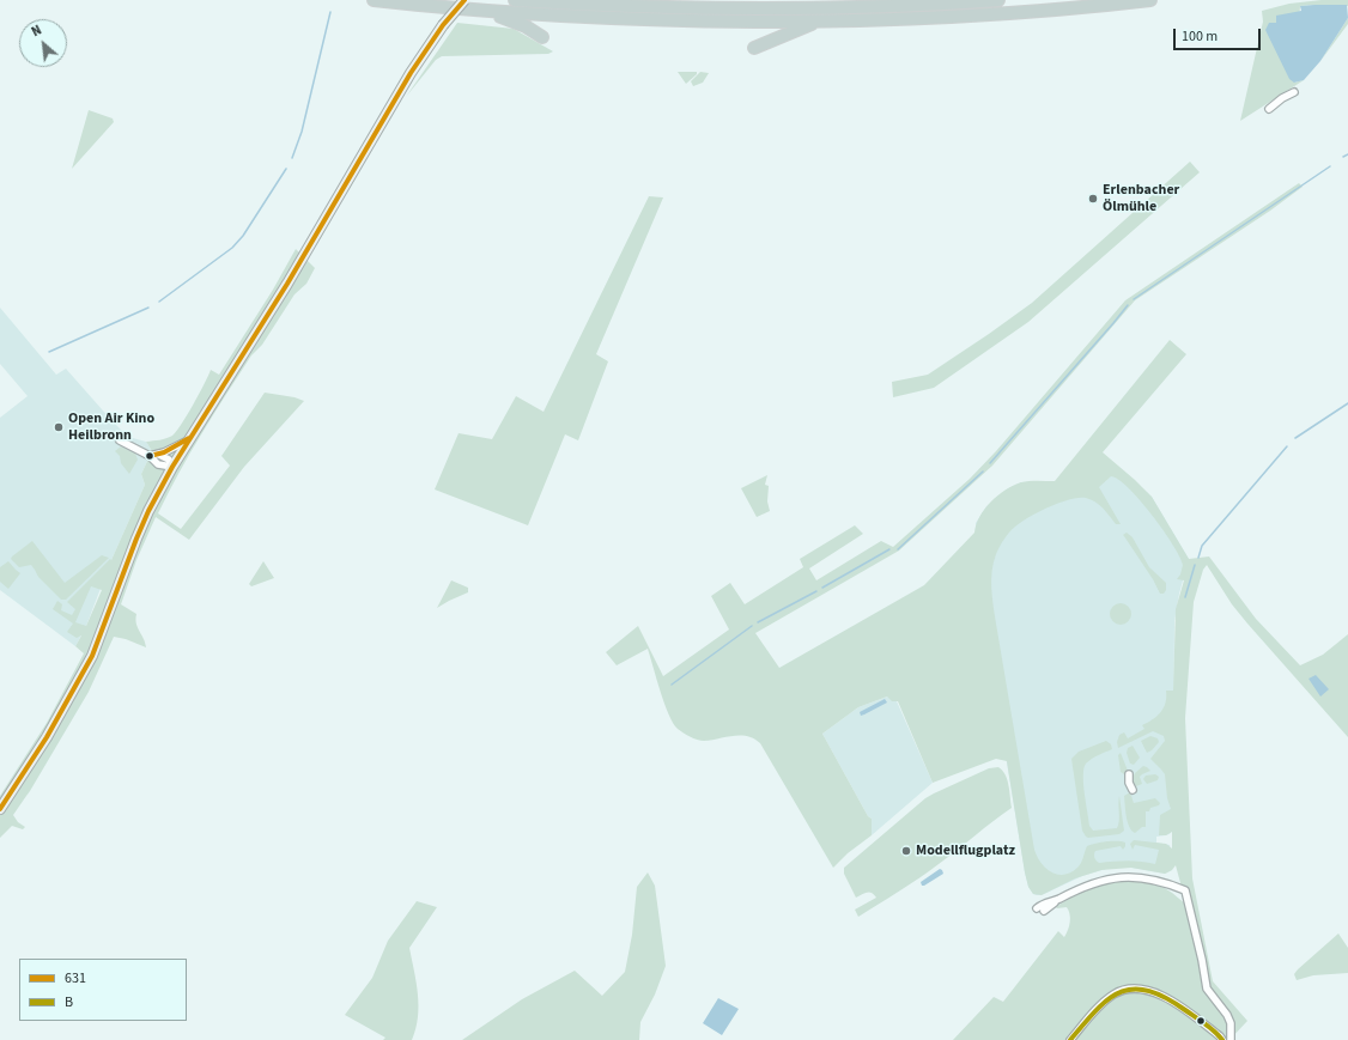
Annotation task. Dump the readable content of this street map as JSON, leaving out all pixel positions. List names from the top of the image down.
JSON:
{
  "places": ["Erlenbacher Ölmühle", "Open Air Kino Heilbronn", "Modellflugplatz"],
  "lines": ["transit line 631", "transit line B"],
  "legend": ["631", "B"],
  "scale_bar": "100 m",
  "north": "top left"
}
